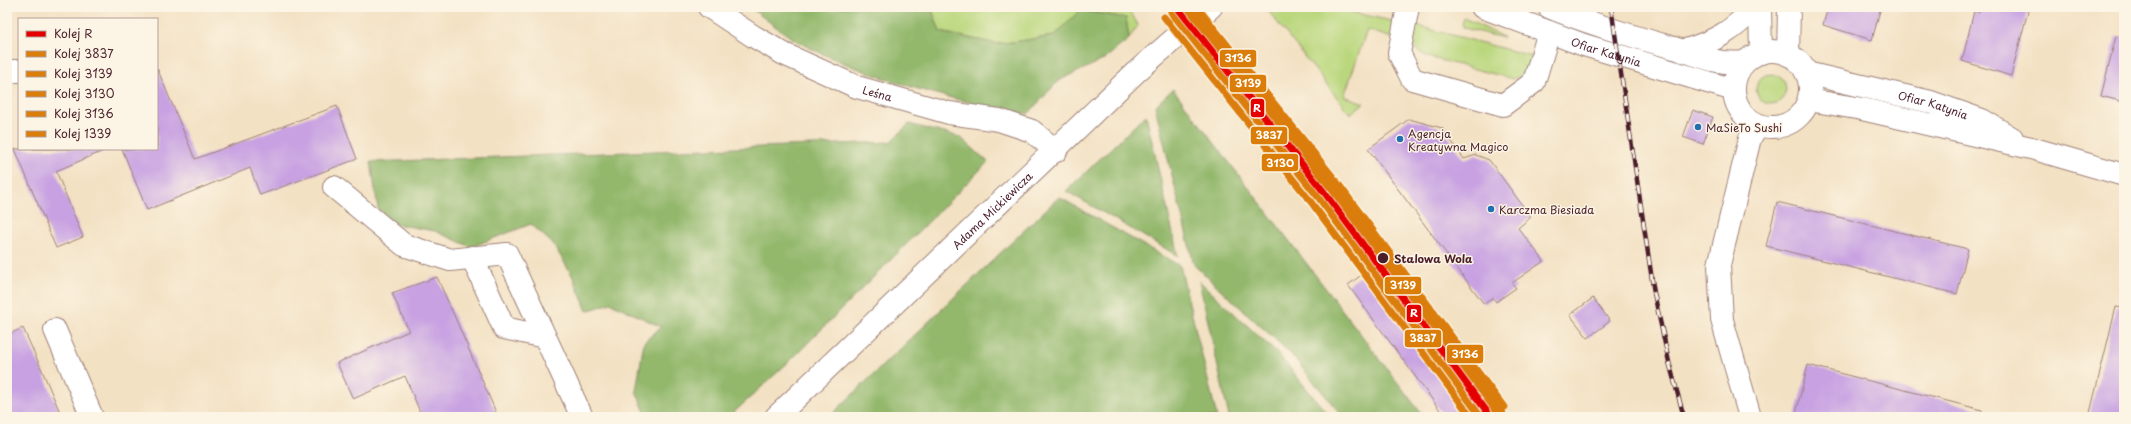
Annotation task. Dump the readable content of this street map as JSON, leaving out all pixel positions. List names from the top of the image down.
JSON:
{
  "streets": {
    "street": ["Ofiar Katynia", "Leśna", "Adama Mickiewicza"]
  },
  "crossings": [
    ["Leśna", "Adama Mickiewicza"]
  ],
  "places": [
    "MaSieTo Sushi",
    "Agencja Kreatywna Magico",
    "Karczma Biesiada",
    "Stalowa Wola"
  ],
  "lines": [
    "rail line R",
    "rail line 3139",
    "rail line 3136",
    "rail line 3837",
    "rail line 1339",
    "rail line 3130"
  ],
  "legend": [
    "Kolej R",
    "Kolej 3837",
    "Kolej 3139",
    "Kolej 3130",
    "Kolej 3136",
    "Kolej 1339"
  ]
}
